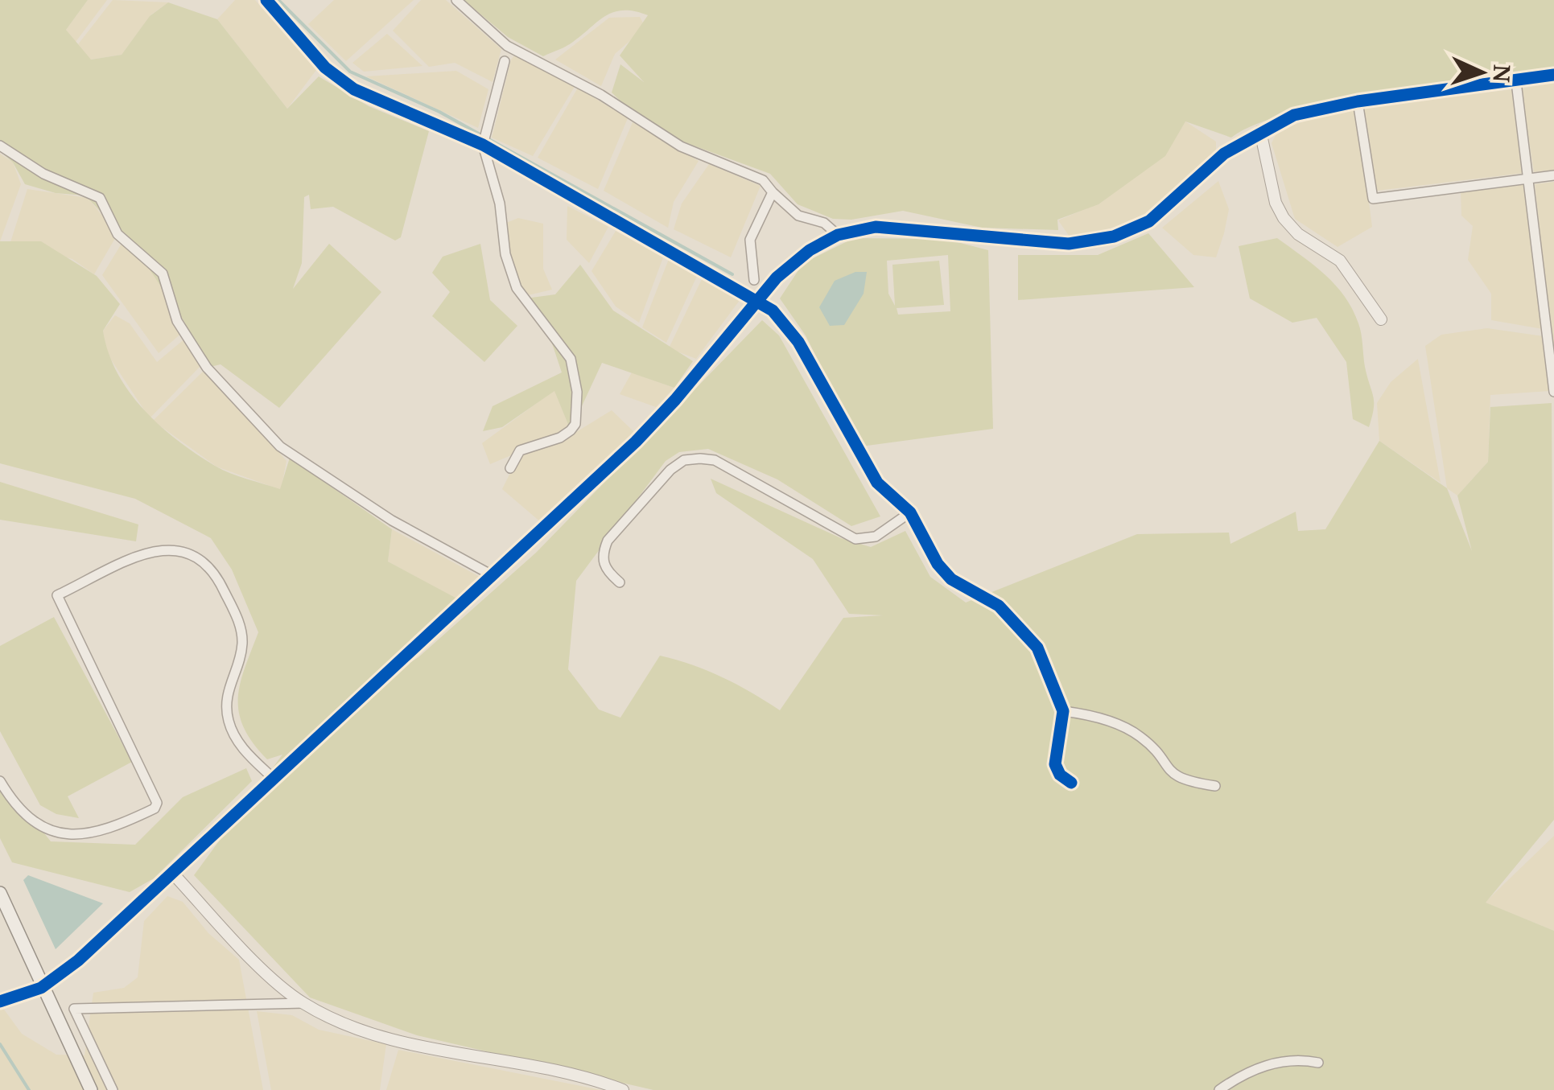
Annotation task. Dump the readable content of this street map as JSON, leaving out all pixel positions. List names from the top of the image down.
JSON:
{
  "north": "right"
}
